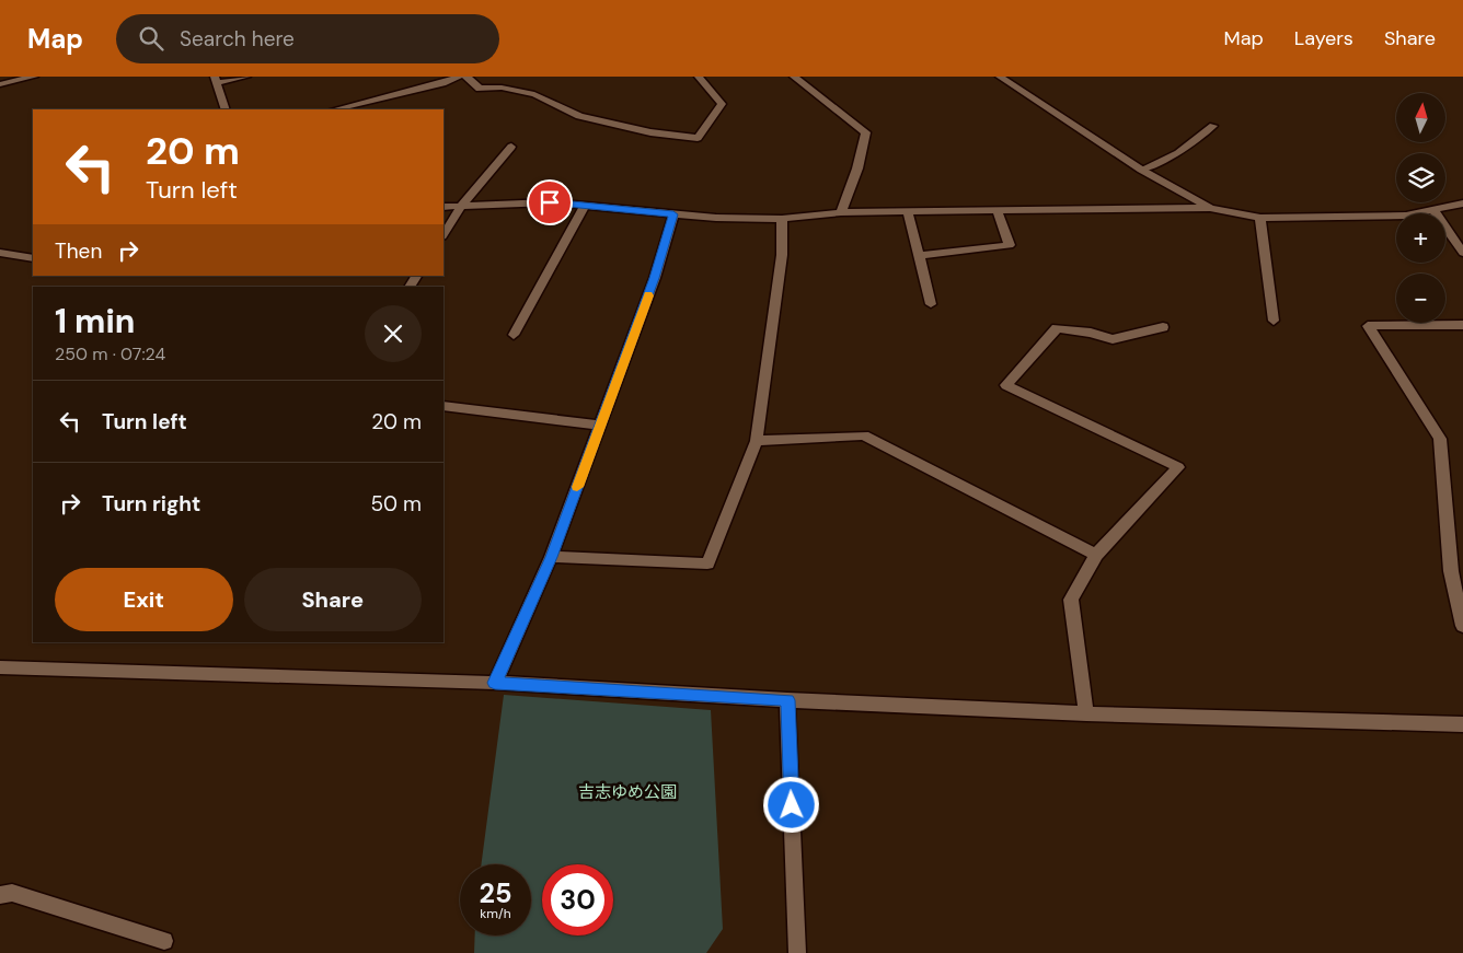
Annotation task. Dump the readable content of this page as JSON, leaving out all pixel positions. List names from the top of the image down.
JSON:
{
  "parks": ["吉志ゆめ公園"],
  "north": "top",
  "page": {
    "header": "Map",
    "search": "Search here",
    "nav": ["Map", "Layers", "Share"],
    "map_buttons": ["+", "−"],
    "turn": ["20 m", "Turn left"],
    "then": "Then",
    "heading": ["1 min", "250 m · 07:24"],
    "list": [
      {
        "name": "Turn left",
        "value": "20 m"
      },
      {
        "name": "Turn right",
        "value": "50 m"
      }
    ],
    "buttons": ["Exit", "Share"],
    "speed": "25 km/h",
    "limit": "30"
  }
}
